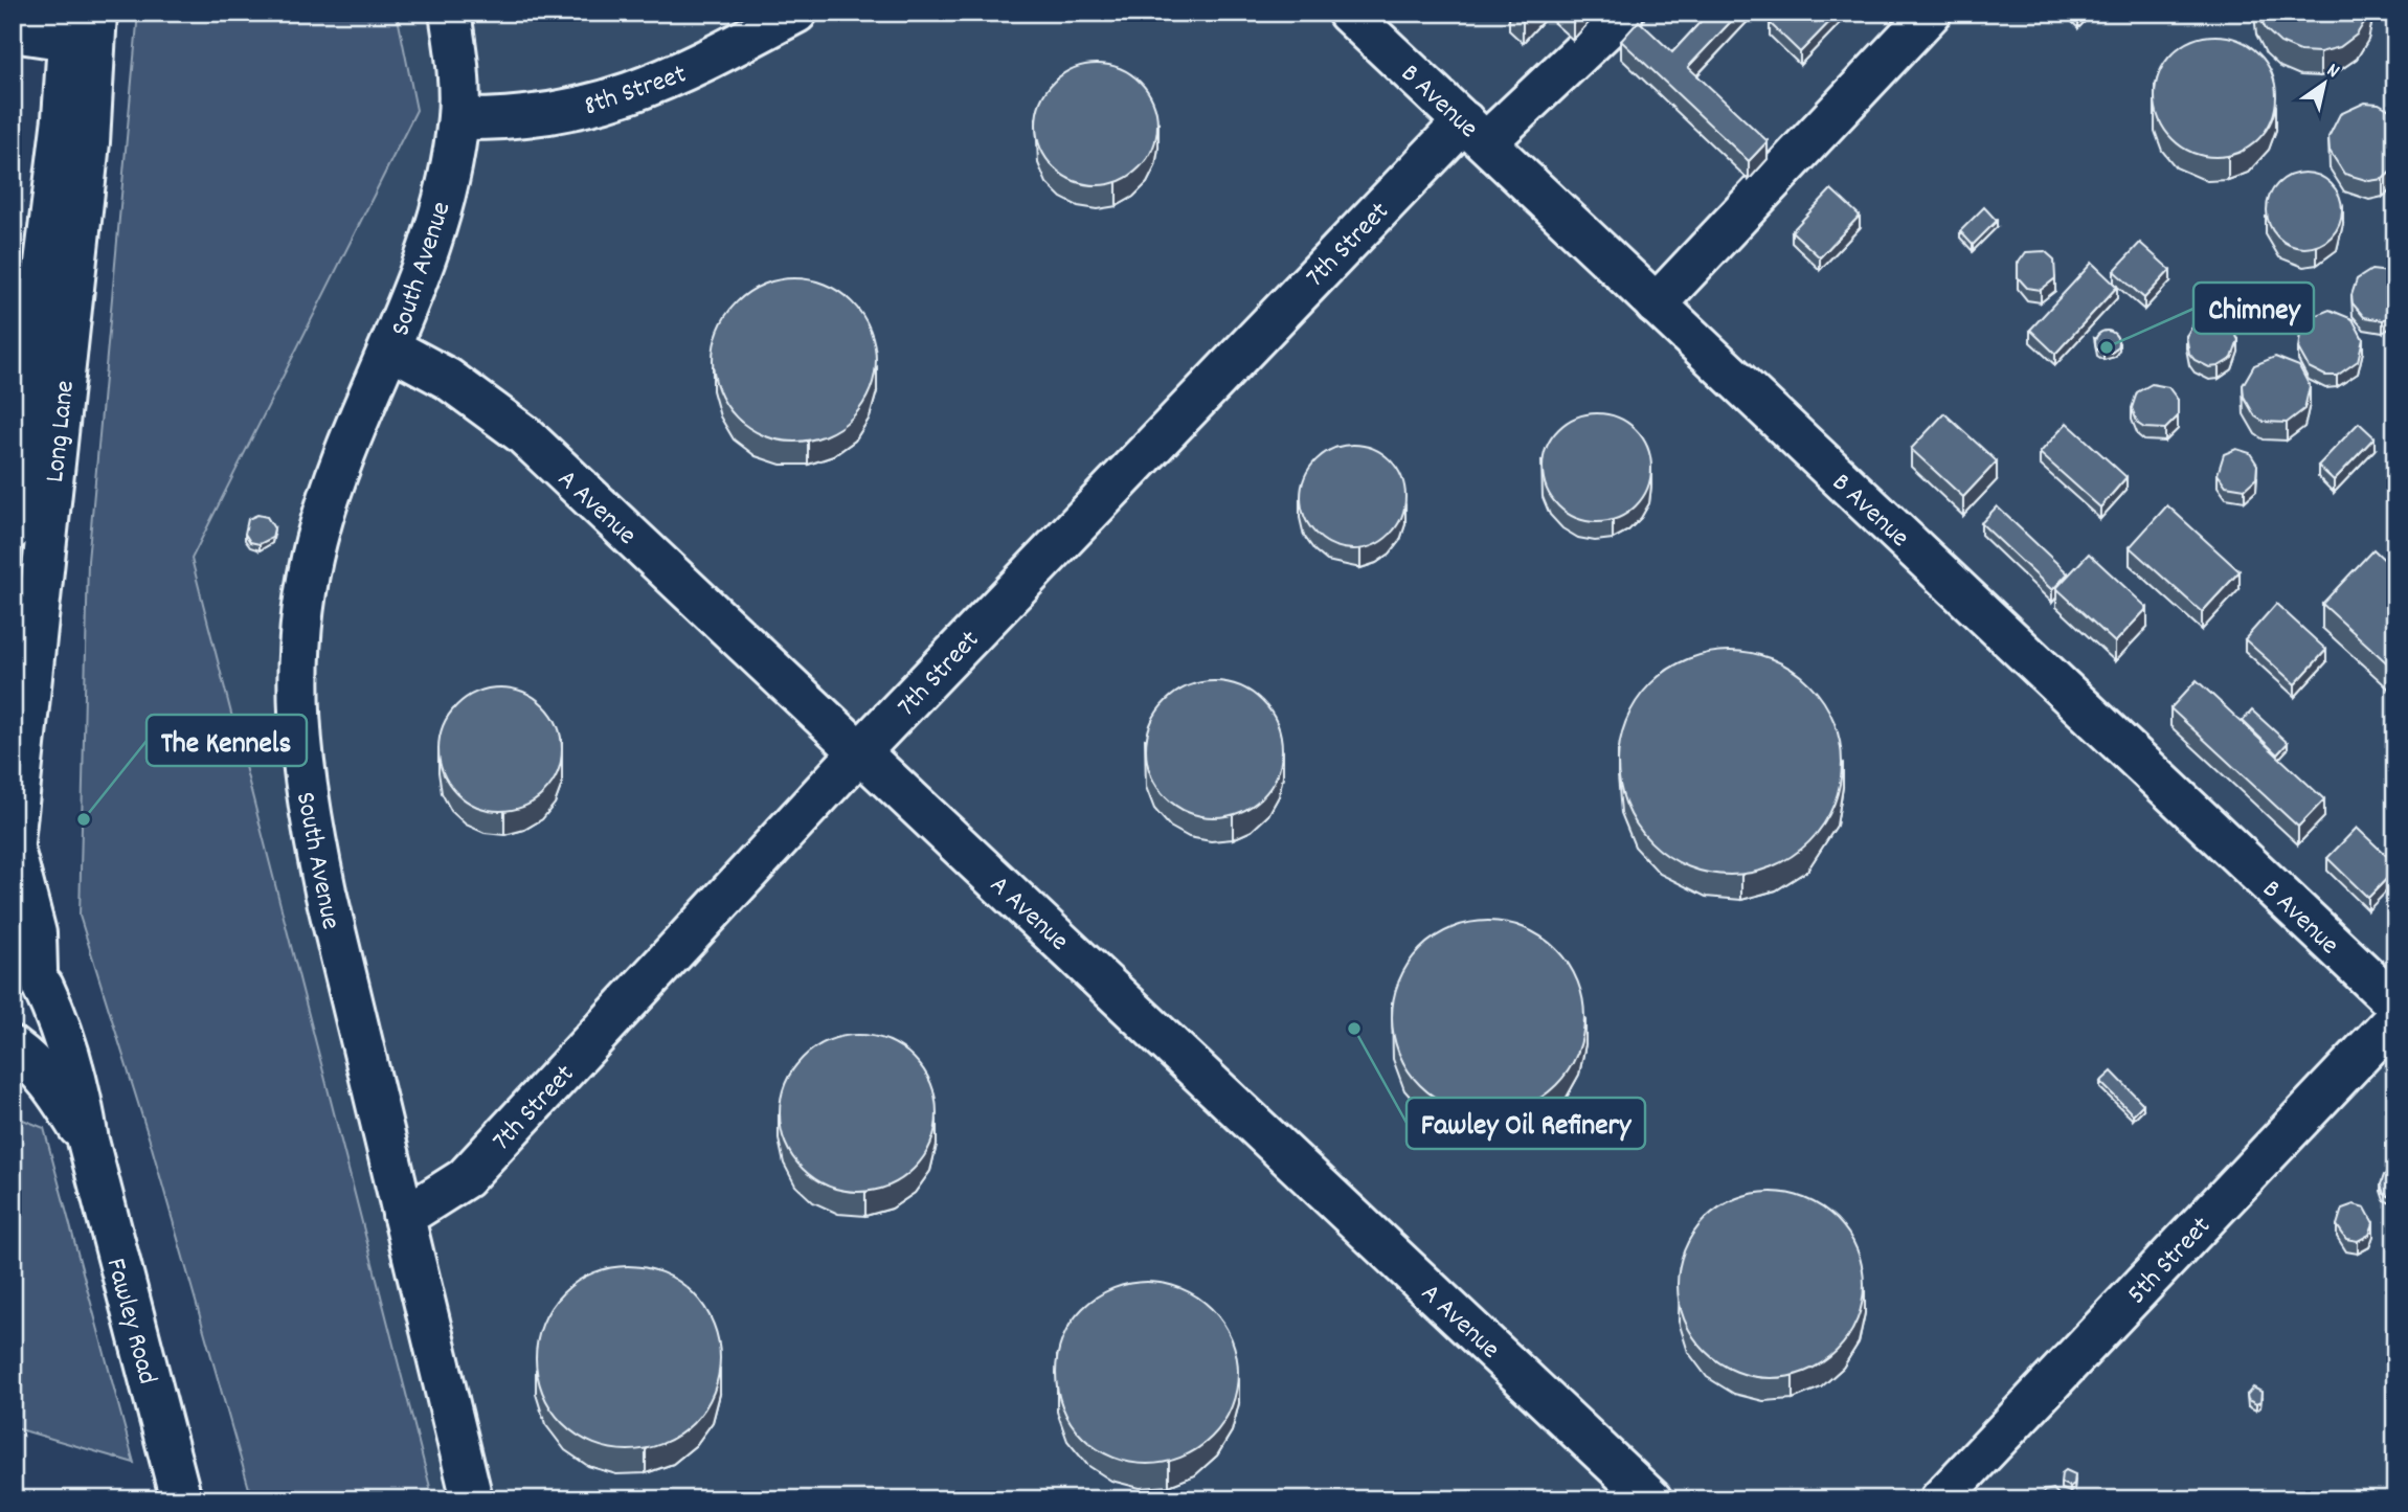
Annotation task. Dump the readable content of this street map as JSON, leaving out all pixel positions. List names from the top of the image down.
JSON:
{
  "streets": {
    "main road": [
      "8th Street",
      "B Avenue",
      "7th Street",
      "South Avenue",
      "Long Lane",
      "A Avenue",
      "5th Street",
      "Fawley Road"
    ]
  },
  "crossings": [
    ["8th Street", "South Avenue"],
    ["B Avenue", "7th Street"],
    ["7th Street", "South Avenue"],
    ["7th Street", "A Avenue"],
    ["South Avenue", "A Avenue"],
    ["Long Lane", "Fawley Road"]
  ],
  "places": ["Chimney", "The Kennels", "Fawley Oil Refinery"],
  "north": "top right"
}
